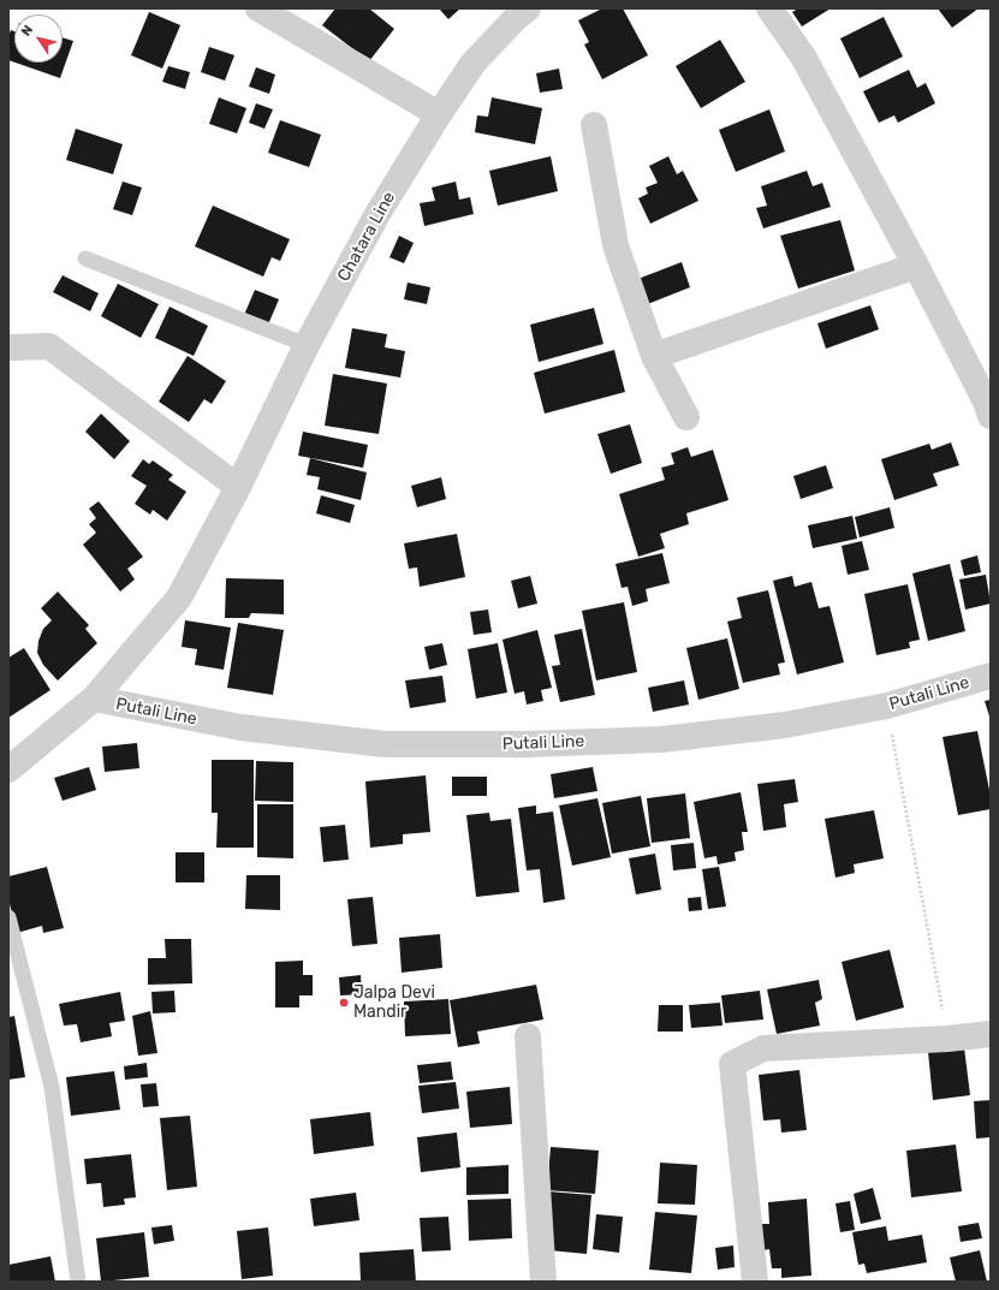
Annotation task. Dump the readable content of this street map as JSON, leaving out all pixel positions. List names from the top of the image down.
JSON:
{
  "streets": {
    "street": ["Chatara Line", "Putali Line"]
  },
  "crossings": [
    ["Chatara Line", "Putali Line"]
  ],
  "places": ["Jalpa Devi Mandir"],
  "north": "top left"
}
